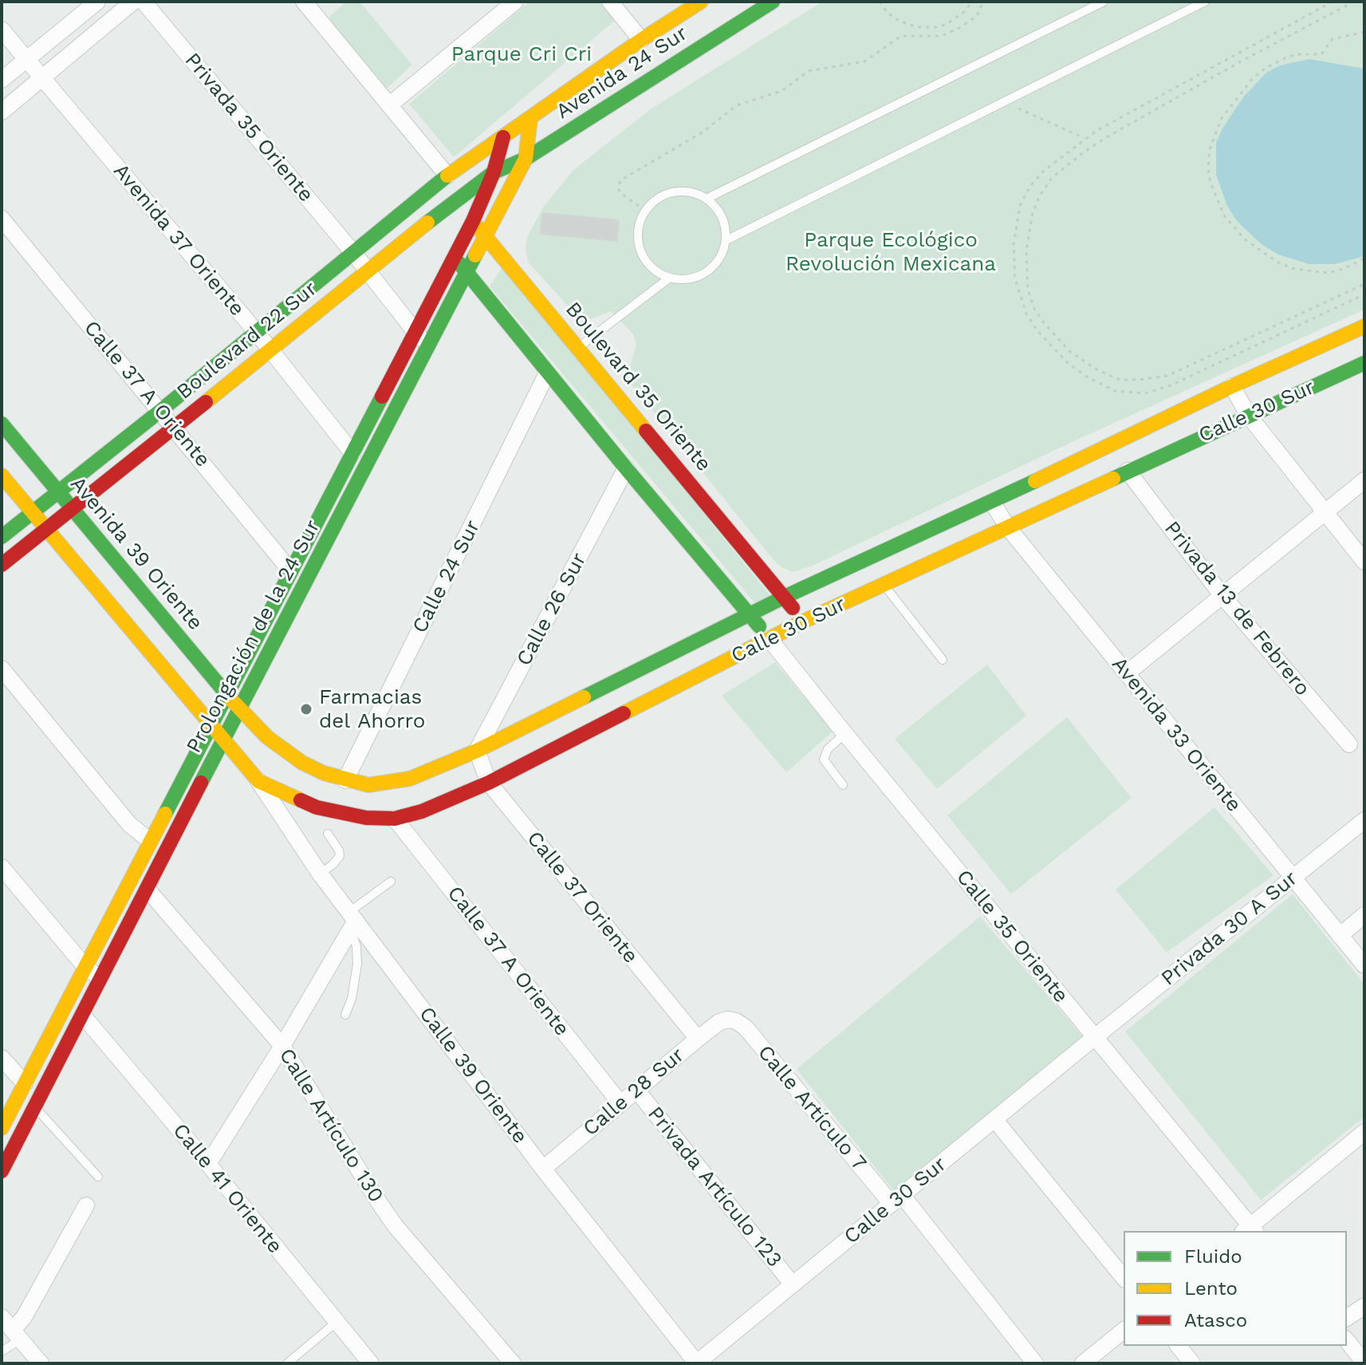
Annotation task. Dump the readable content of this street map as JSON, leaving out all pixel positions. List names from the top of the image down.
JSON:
{
  "streets": {
    "main road": [
      "Avenida 24 Sur",
      "Boulevard 22 Sur",
      "Boulevard 35 Oriente",
      "Calle 30 Sur",
      "Avenida 39 Oriente",
      "Prolongación de la 24 Sur"
    ],
    "street": [
      "Privada 35 Oriente",
      "Avenida 37 Oriente",
      "Calle 37 A Oriente",
      "Calle 24 Sur",
      "Privada 13 de Febrero",
      "Calle 26 Sur",
      "Avenida 33 Oriente",
      "Calle 37 Oriente",
      "Privada 30 A Sur",
      "Calle 35 Oriente",
      "Calle 39 Oriente",
      "Calle 28 Sur",
      "Calle Artículo 7",
      "Calle Artículo 130",
      "Privada Artículo 123",
      "Calle 41 Oriente"
    ]
  },
  "crossings": [
    ["Avenida 24 Sur", "Boulevard 22 Sur"],
    ["Avenida 24 Sur", "Prolongación de la 24 Sur"],
    ["Privada 35 Oriente", "Boulevard 22 Sur"],
    ["Privada 35 Oriente", "Prolongación de la 24 Sur"],
    ["Avenida 37 Oriente", "Boulevard 22 Sur"],
    ["Avenida 37 Oriente", "Prolongación de la 24 Sur"],
    ["Boulevard 22 Sur", "Boulevard 35 Oriente"],
    ["Boulevard 22 Sur", "Calle 37 A Oriente"],
    ["Boulevard 22 Sur", "Avenida 39 Oriente"],
    ["Boulevard 22 Sur", "Prolongación de la 24 Sur"],
    ["Boulevard 35 Oriente", "Calle 30 Sur"],
    ["Boulevard 35 Oriente", "Prolongación de la 24 Sur"],
    ["Calle 37 A Oriente", "Calle 30 Sur"],
    ["Calle 37 A Oriente", "Prolongación de la 24 Sur"],
    ["Calle 37 A Oriente", "Calle 28 Sur"],
    ["Calle 30 Sur", "Avenida 39 Oriente"],
    ["Calle 30 Sur", "Calle 24 Sur"],
    ["Calle 30 Sur", "Privada 13 de Febrero"],
    ["Calle 30 Sur", "Calle 26 Sur"],
    ["Calle 30 Sur", "Prolongación de la 24 Sur"],
    ["Calle 30 Sur", "Avenida 33 Oriente"],
    ["Calle 30 Sur", "Calle 37 Oriente"],
    ["Calle 30 Sur", "Privada 30 A Sur"],
    ["Calle 30 Sur", "Calle 35 Oriente"],
    ["Calle 30 Sur", "Calle 39 Oriente"],
    ["Calle 30 Sur", "Calle Artículo 7"],
    ["Calle 30 Sur", "Privada Artículo 123"],
    ["Avenida 39 Oriente", "Prolongación de la 24 Sur"],
    ["Calle 26 Sur", "Calle 37 Oriente"],
    ["Prolongación de la 24 Sur", "Calle Artículo 130"],
    ["Prolongación de la 24 Sur", "Calle 41 Oriente"],
    ["Avenida 33 Oriente", "Privada 30 A Sur"],
    ["Calle 37 Oriente", "Calle 28 Sur"],
    ["Privada 30 A Sur", "Calle 35 Oriente"],
    ["Calle 39 Oriente", "Calle 28 Sur"],
    ["Calle 28 Sur", "Calle Artículo 7"],
    ["Calle 28 Sur", "Privada Artículo 123"]
  ],
  "parks": ["Parque Cri Cri", "Parque Ecológico Revolución Mexicana"],
  "places": ["Farmacias del Ahorro"],
  "legend": ["Fluido", "Lento", "Atasco"]
}
